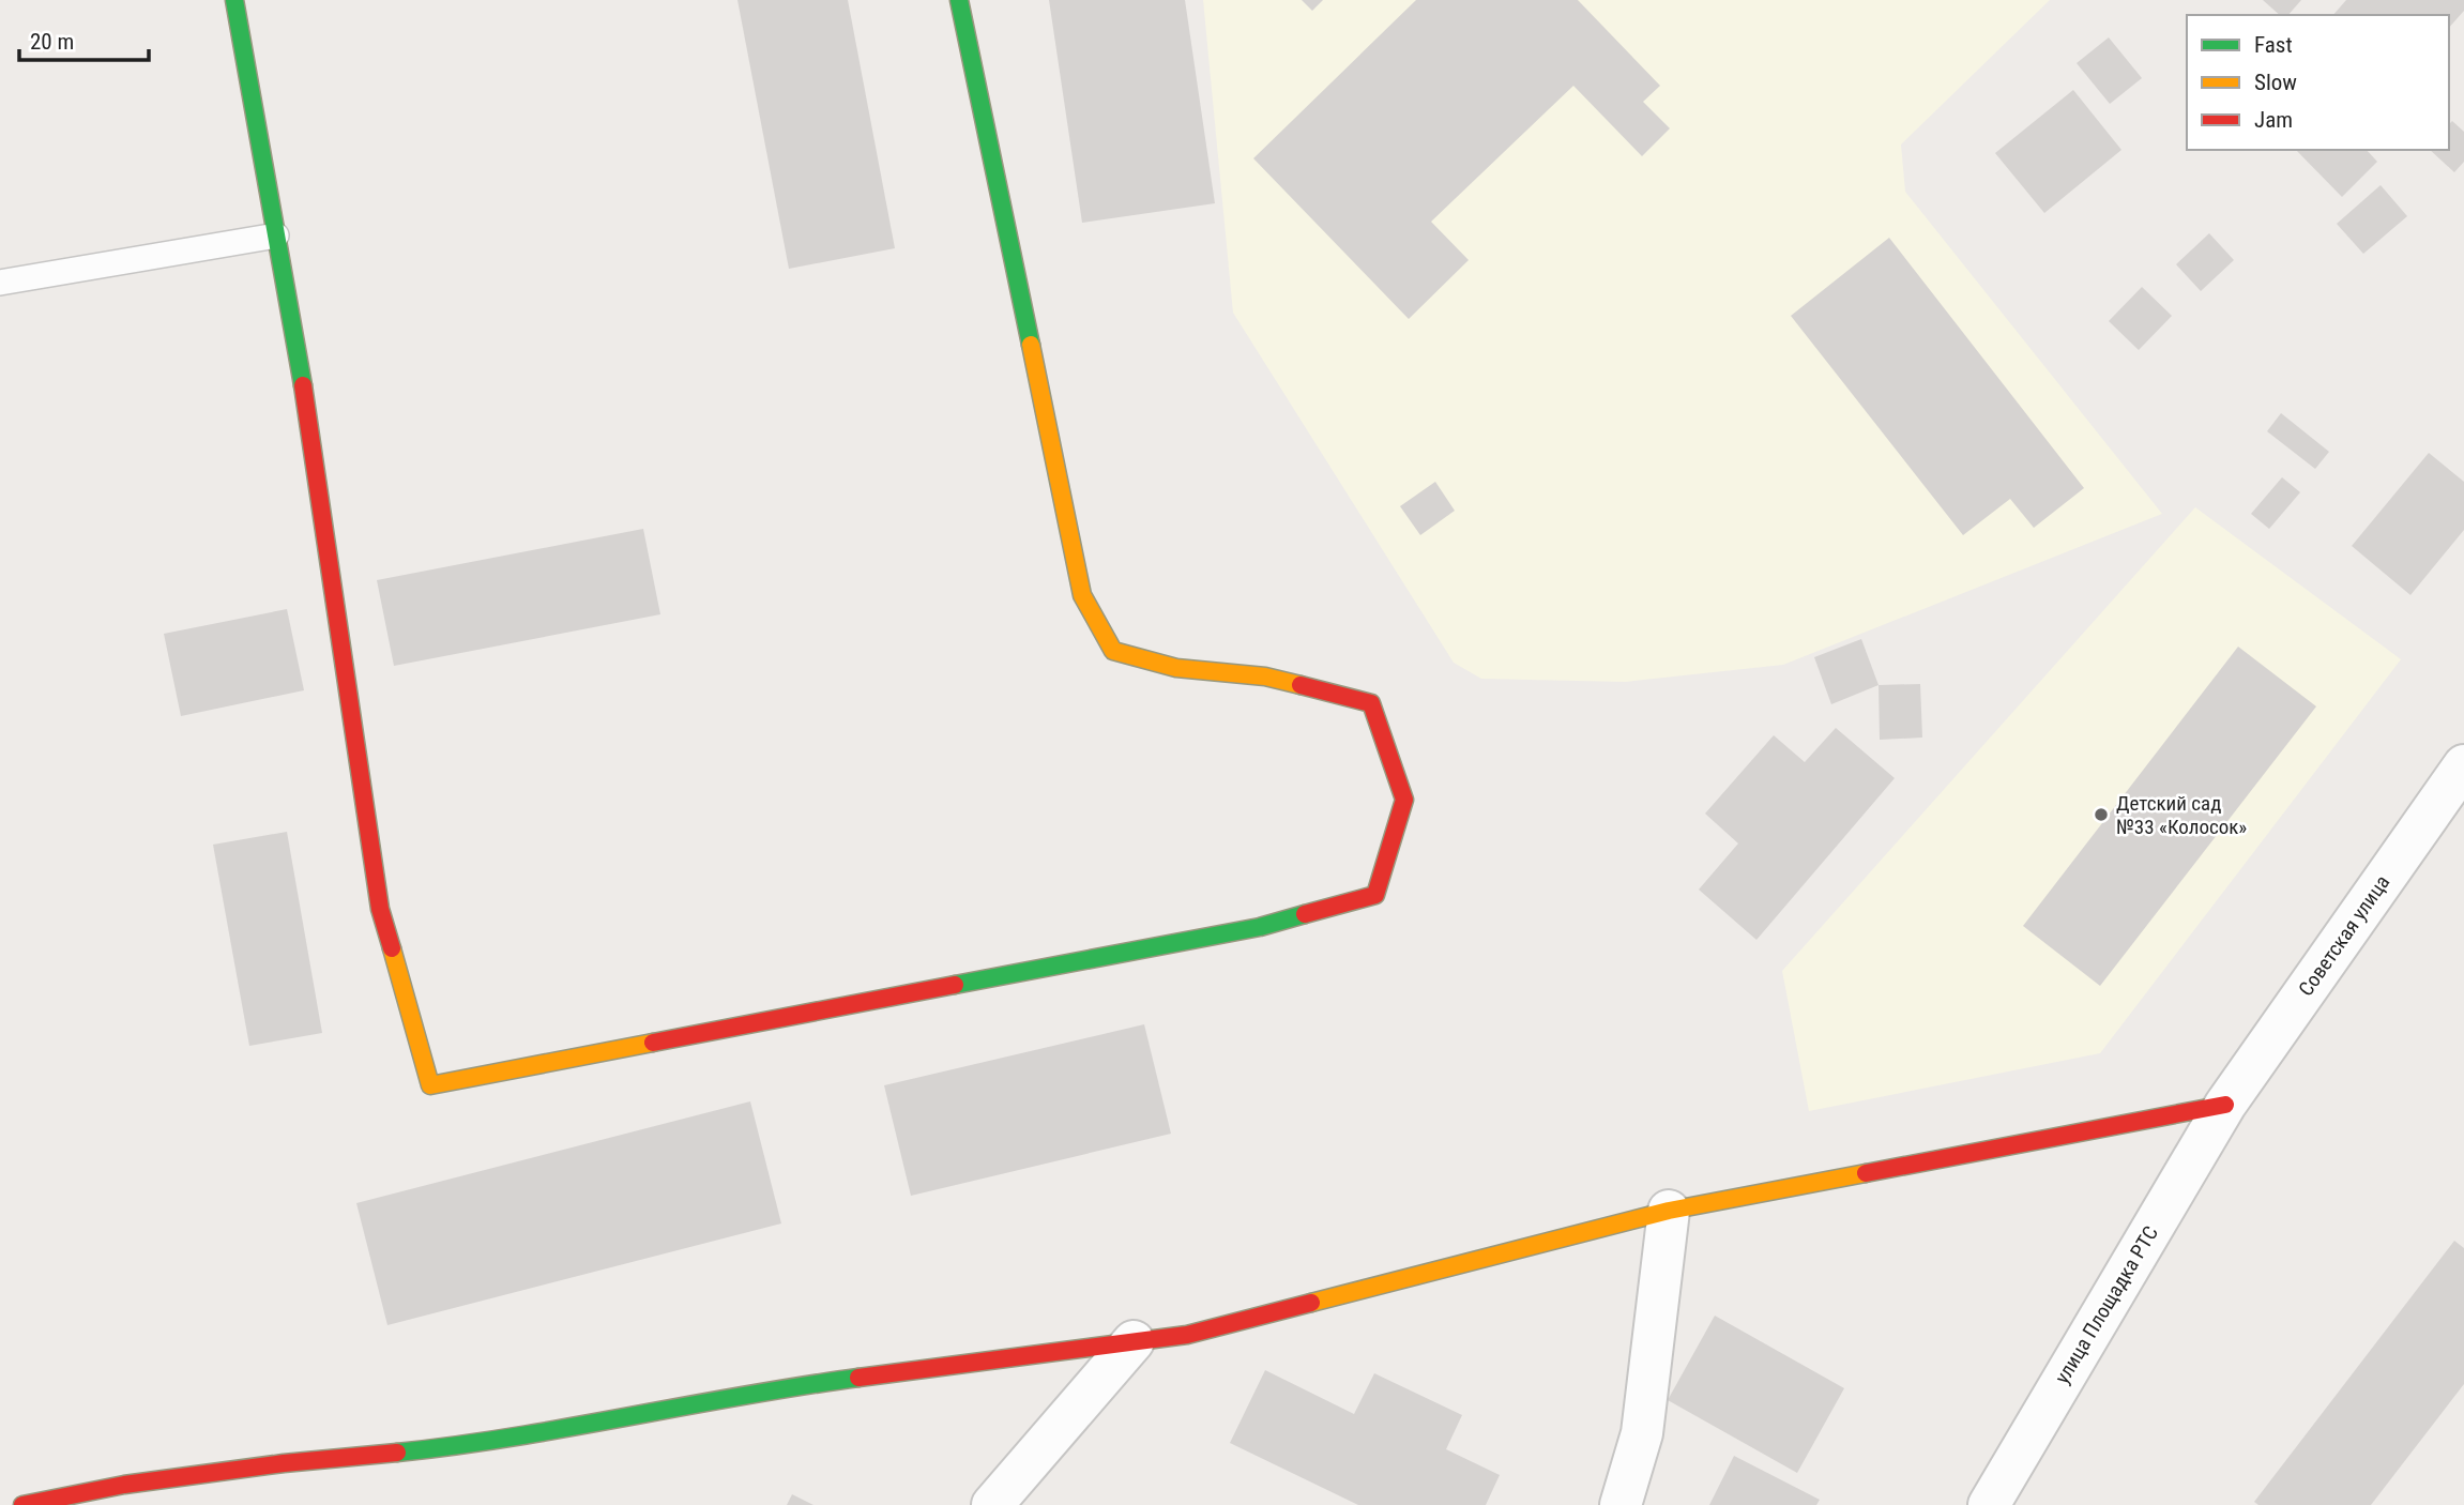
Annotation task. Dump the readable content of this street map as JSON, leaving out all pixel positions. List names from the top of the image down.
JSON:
{
  "streets": {
    "street": ["Советская улица", "улица Площадка РТС"]
  },
  "crossings": [
    ["Советская улица", "улица Площадка РТС"]
  ],
  "places": ["Детский сад №33 «Колосок»"],
  "legend": ["Fast", "Slow", "Jam"],
  "scale_bar": "20 m"
}
